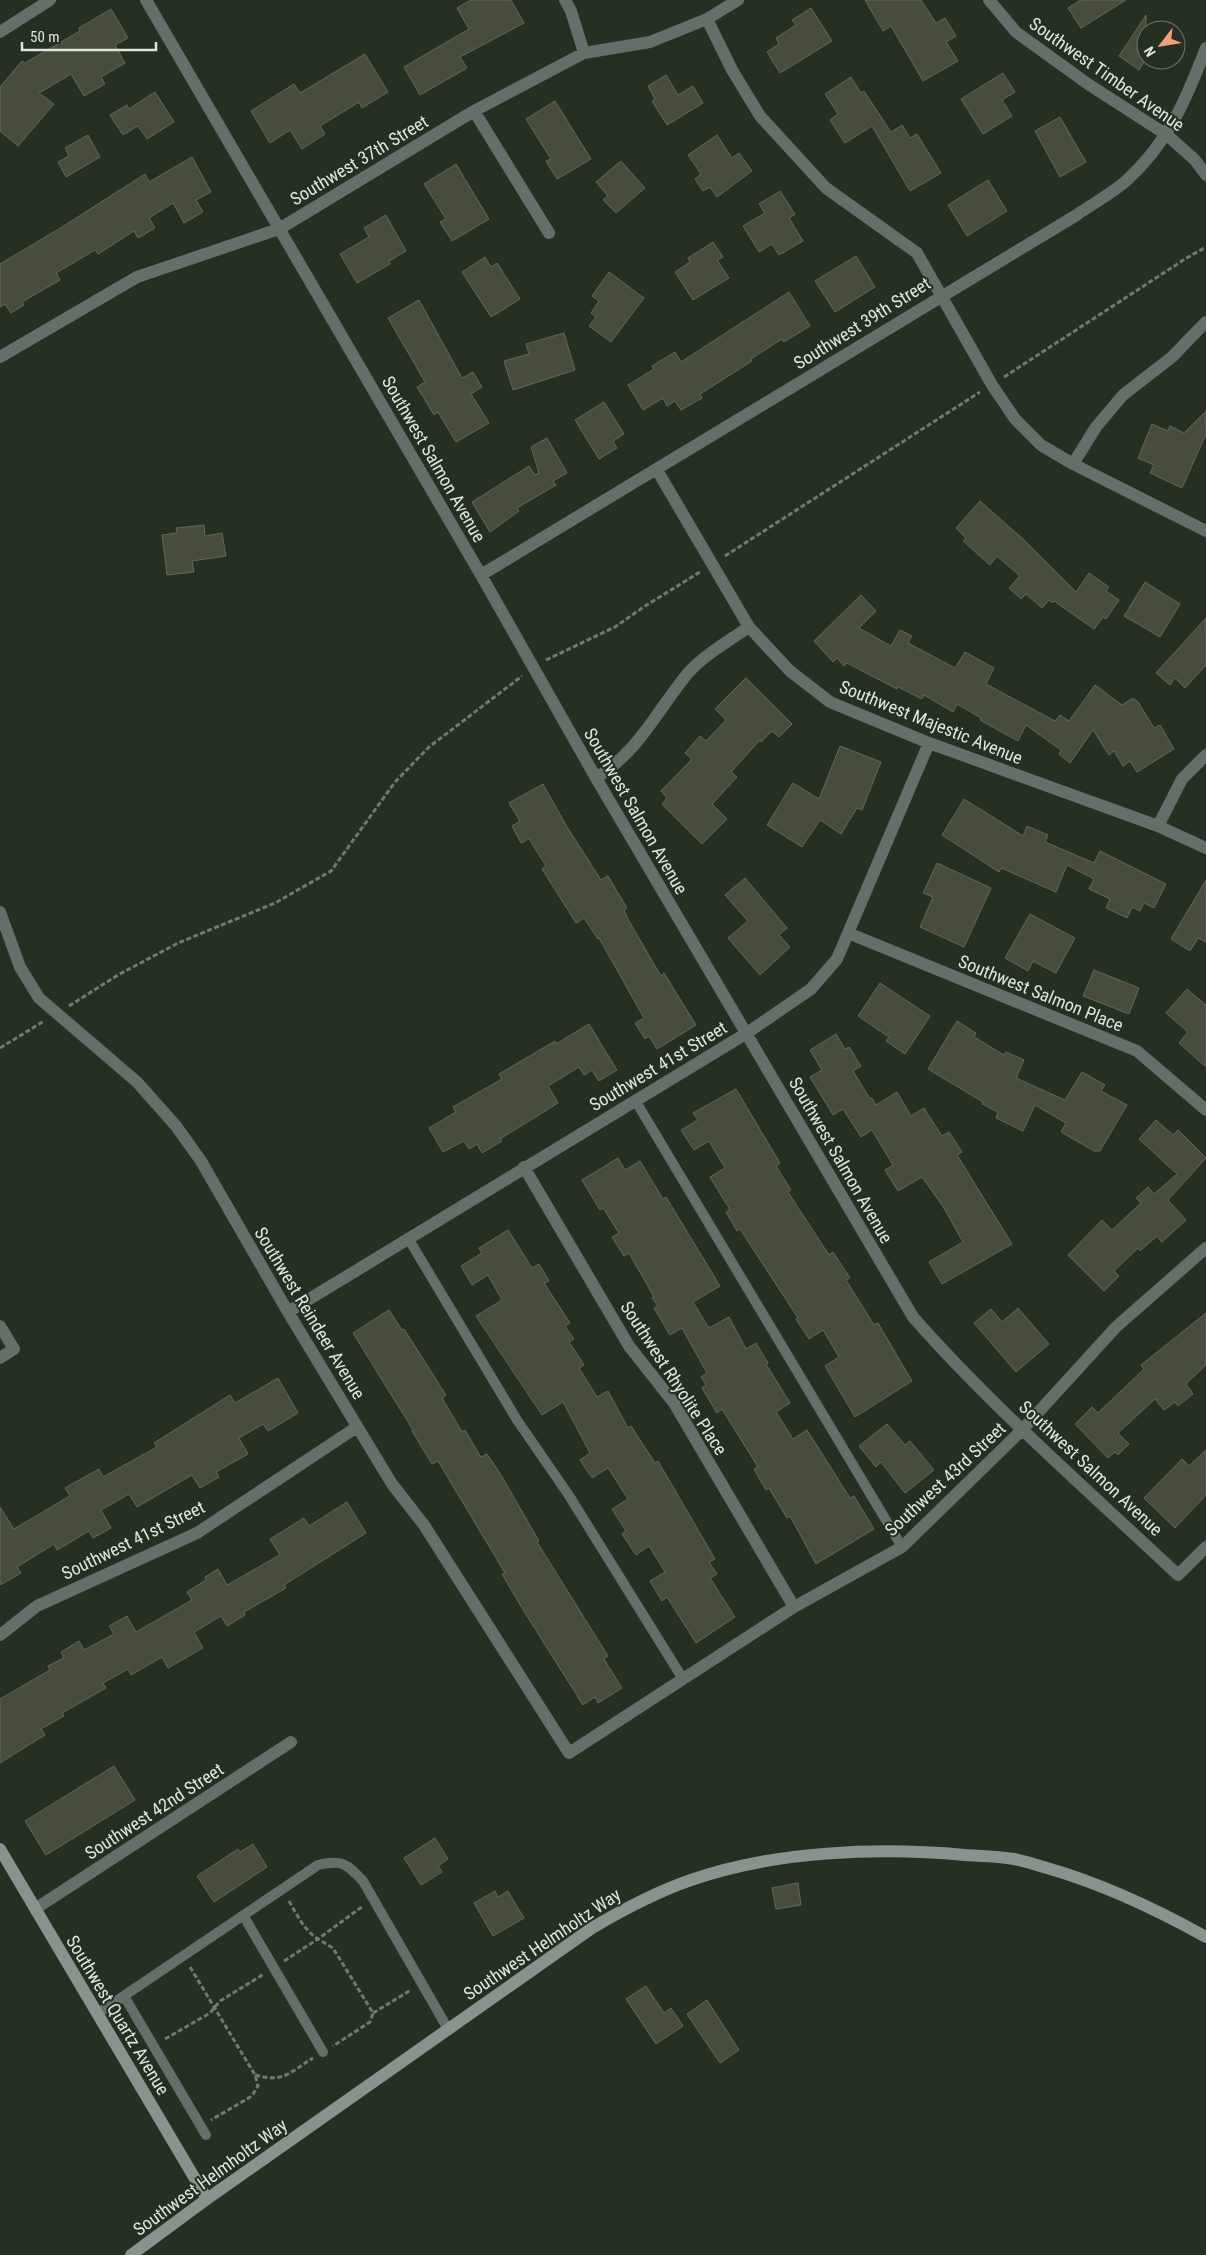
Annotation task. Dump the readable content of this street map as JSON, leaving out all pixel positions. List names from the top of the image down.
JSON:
{
  "streets": {
    "main road": ["Southwest Helmholtz Way", "Southwest Quartz Avenue"],
    "street": [
      "Southwest Timber Avenue",
      "Southwest 37th Street",
      "Southwest 39th Street",
      "Southwest Salmon Avenue",
      "Southwest Majestic Avenue",
      "Southwest Salmon Place",
      "Southwest 41st Street",
      "Southwest Reindeer Avenue",
      "Southwest Rhyolite Place",
      "Southwest 43rd Street",
      "Southwest 42nd Street"
    ]
  },
  "crossings": [
    ["Southwest Timber Avenue", "Southwest 39th Street"],
    ["Southwest 37th Street", "Southwest Salmon Avenue"],
    ["Southwest 39th Street", "Southwest Salmon Avenue"],
    ["Southwest 39th Street", "Southwest Majestic Avenue"],
    ["Southwest Salmon Avenue", "Southwest 41st Street"],
    ["Southwest Salmon Avenue", "Southwest 43rd Street"],
    ["Southwest Majestic Avenue", "Southwest 41st Street"],
    ["Southwest Salmon Place", "Southwest 41st Street"],
    ["Southwest 41st Street", "Southwest Reindeer Avenue"],
    ["Southwest 41st Street", "Southwest Rhyolite Place"],
    ["Southwest Reindeer Avenue", "Southwest 43rd Street"],
    ["Southwest Rhyolite Place", "Southwest 43rd Street"],
    ["Southwest 42nd Street", "Southwest Quartz Avenue"],
    ["Southwest Helmholtz Way", "Southwest Quartz Avenue"]
  ],
  "scale_bar": "50 m",
  "north": "bottom left"
}
